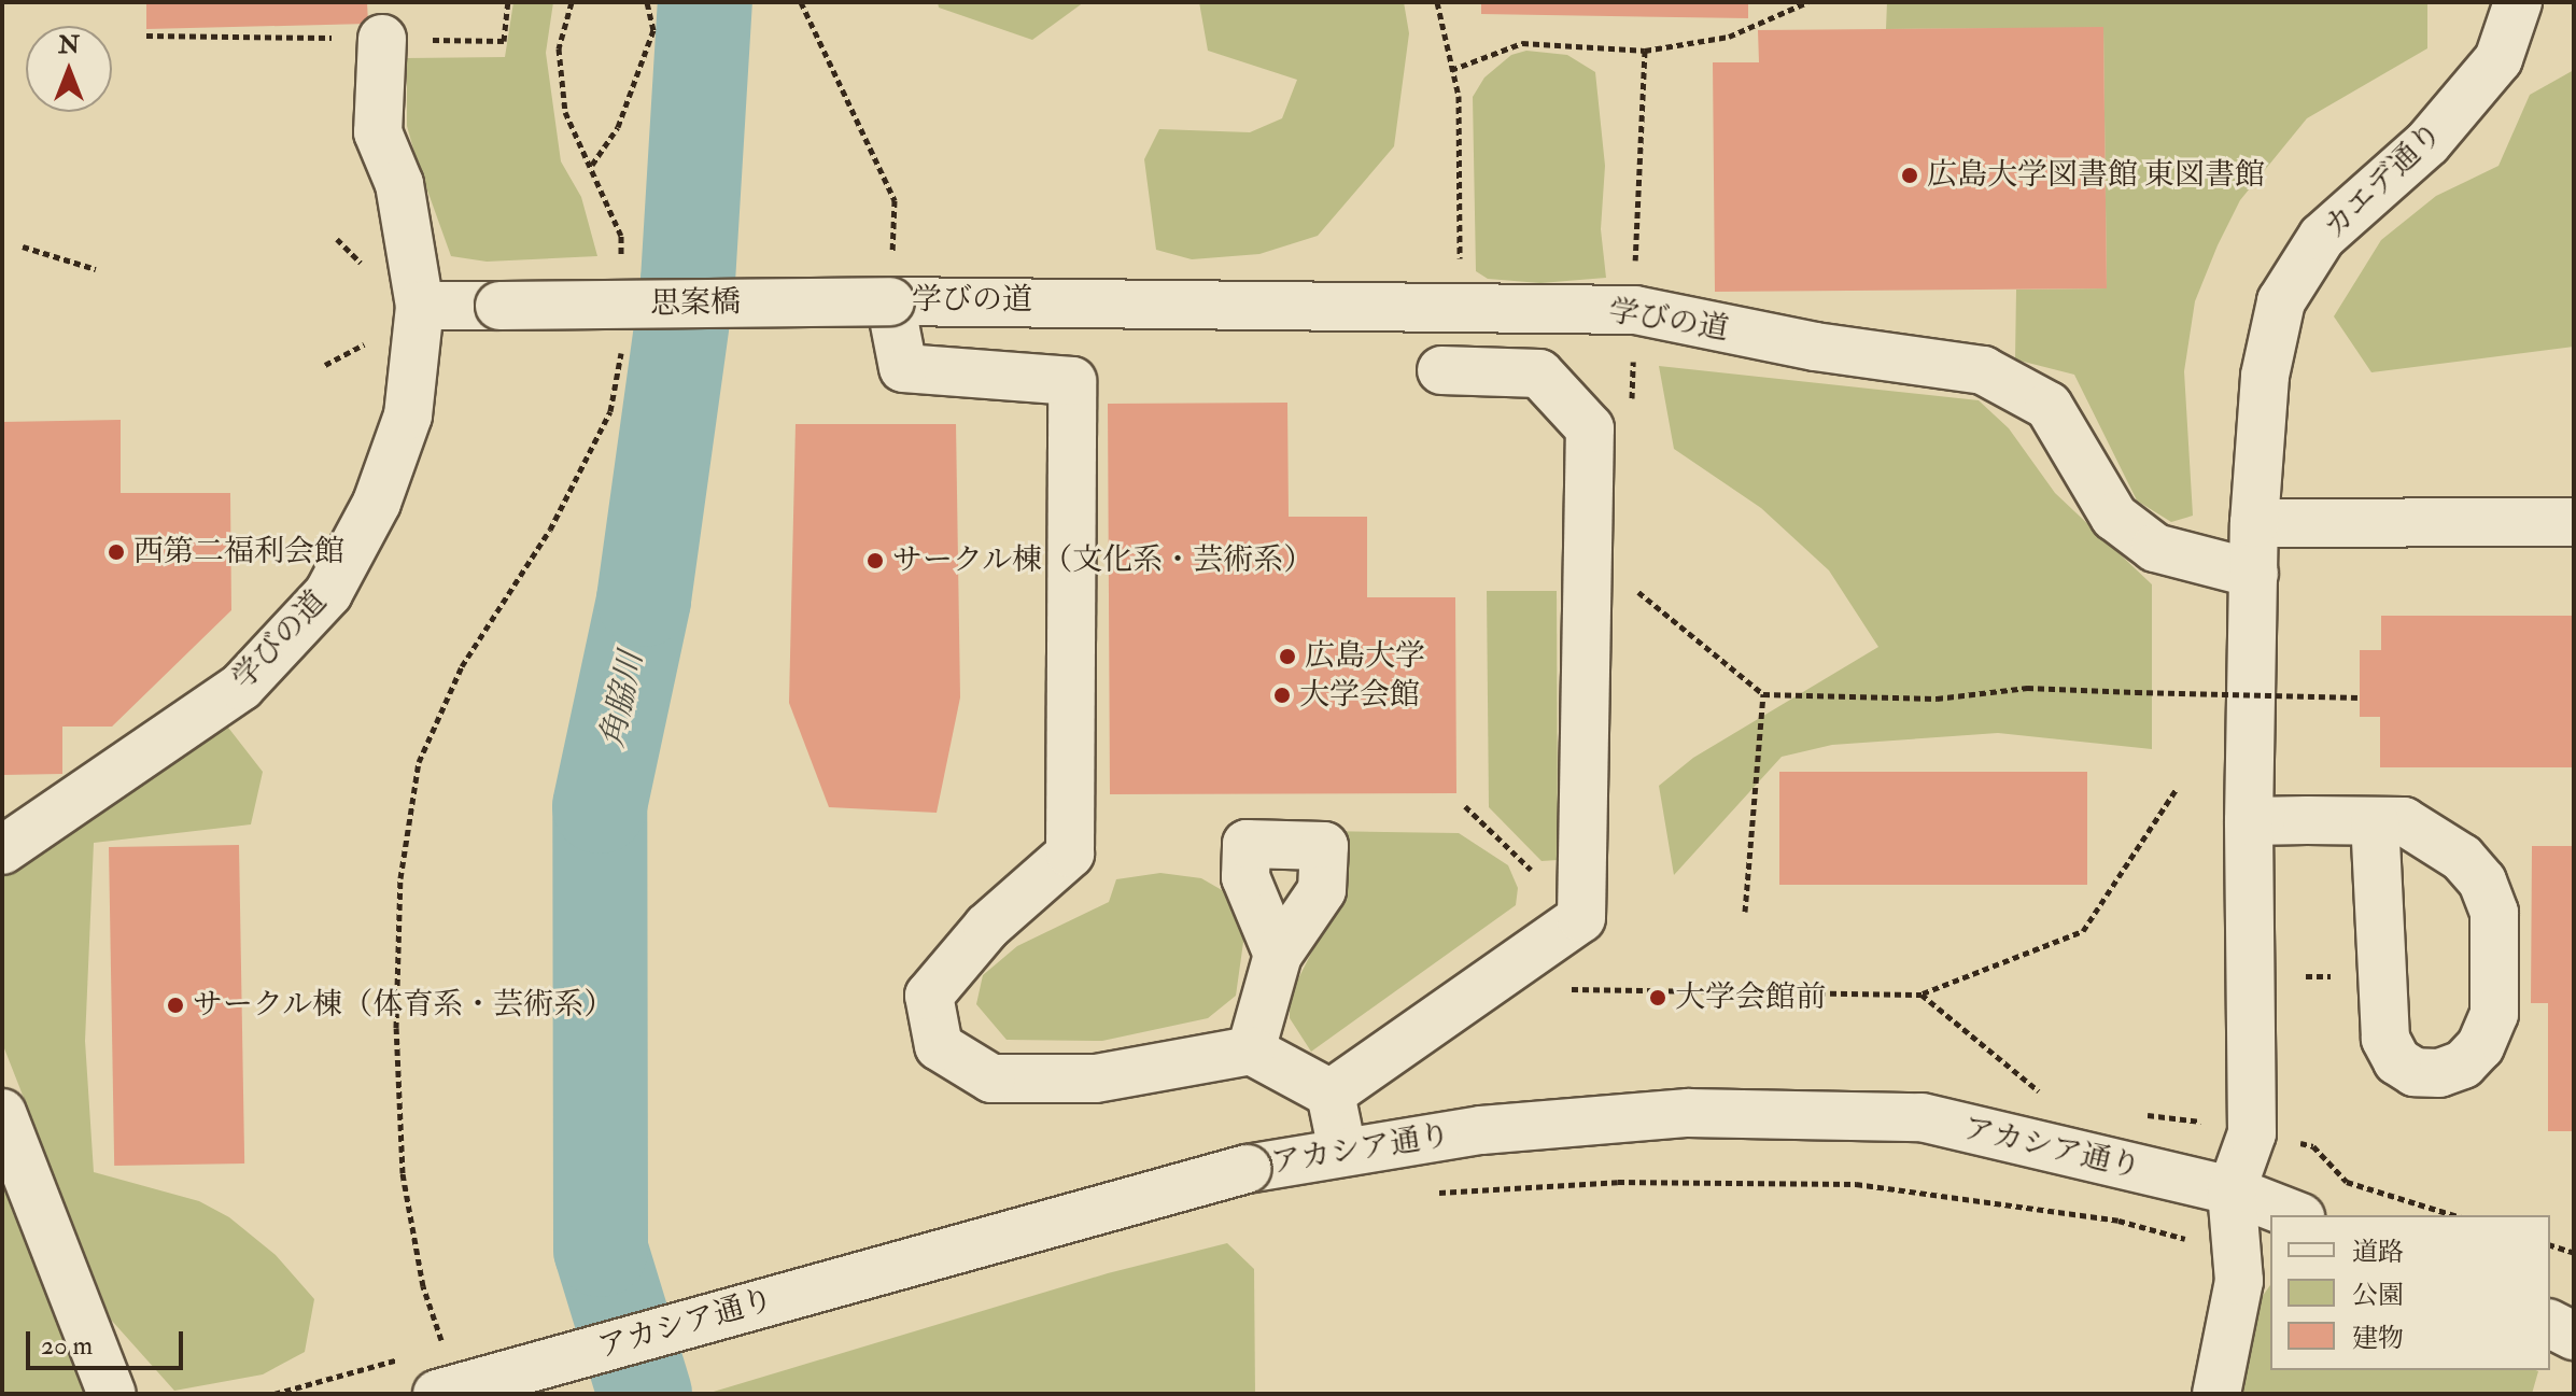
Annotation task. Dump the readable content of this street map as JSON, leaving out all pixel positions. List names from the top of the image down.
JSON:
{
  "streets": {
    "street": [
      "カエデ通り",
      "学びの道",
      "思案橋",
      "アカシア通り"
    ]
  },
  "crossings": [
    ["カエデ通り", "学びの道"],
    ["学びの道", "思案橋"]
  ],
  "water": ["角脇川"],
  "places": [
    "広島大学図書館 東図書館",
    "西第二福利会館",
    "サークル棟（文化系・芸術系）",
    "広島大学",
    "大学会館",
    "大学会館前",
    "サークル棟（体育系・芸術系）"
  ],
  "legend": ["道路", "公園", "建物"],
  "scale_bar": "20 m",
  "north": "top"
}
